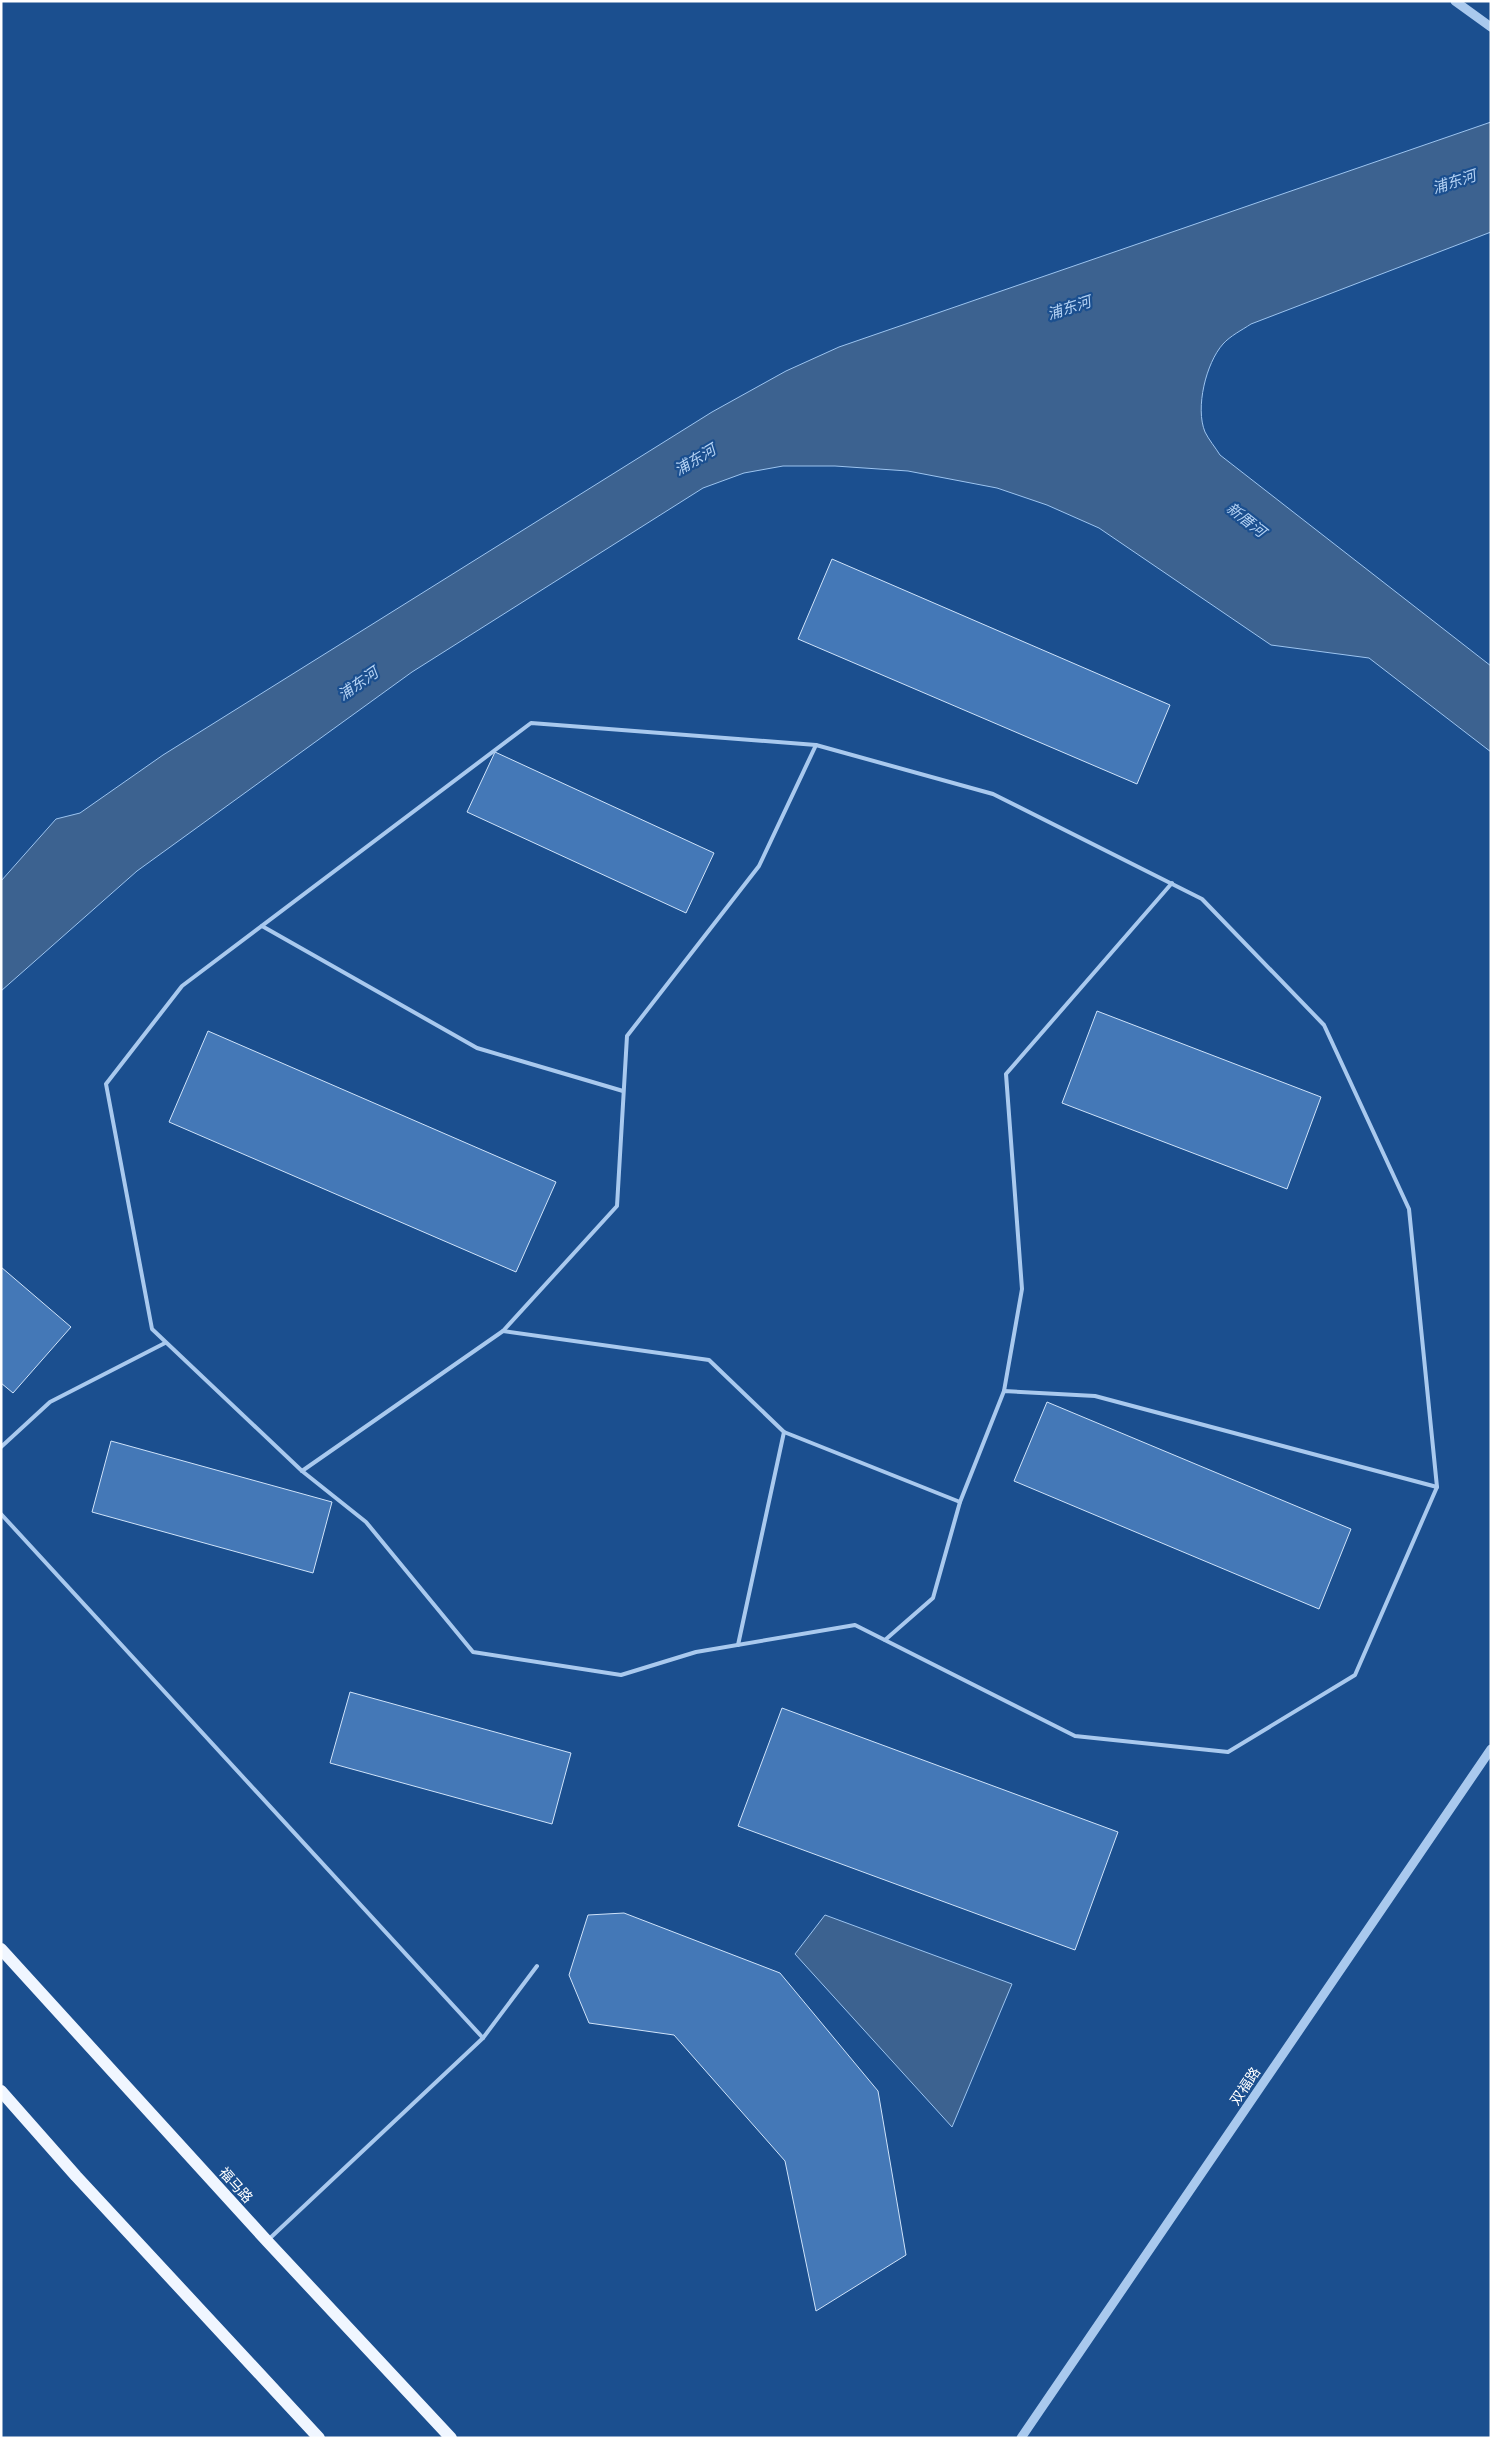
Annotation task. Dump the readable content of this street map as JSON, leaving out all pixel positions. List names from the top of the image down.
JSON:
{
  "streets": {
    "main road": ["福马路"],
    "street": ["双福路"]
  },
  "water": ["浦东河", "新厝河"]
}
